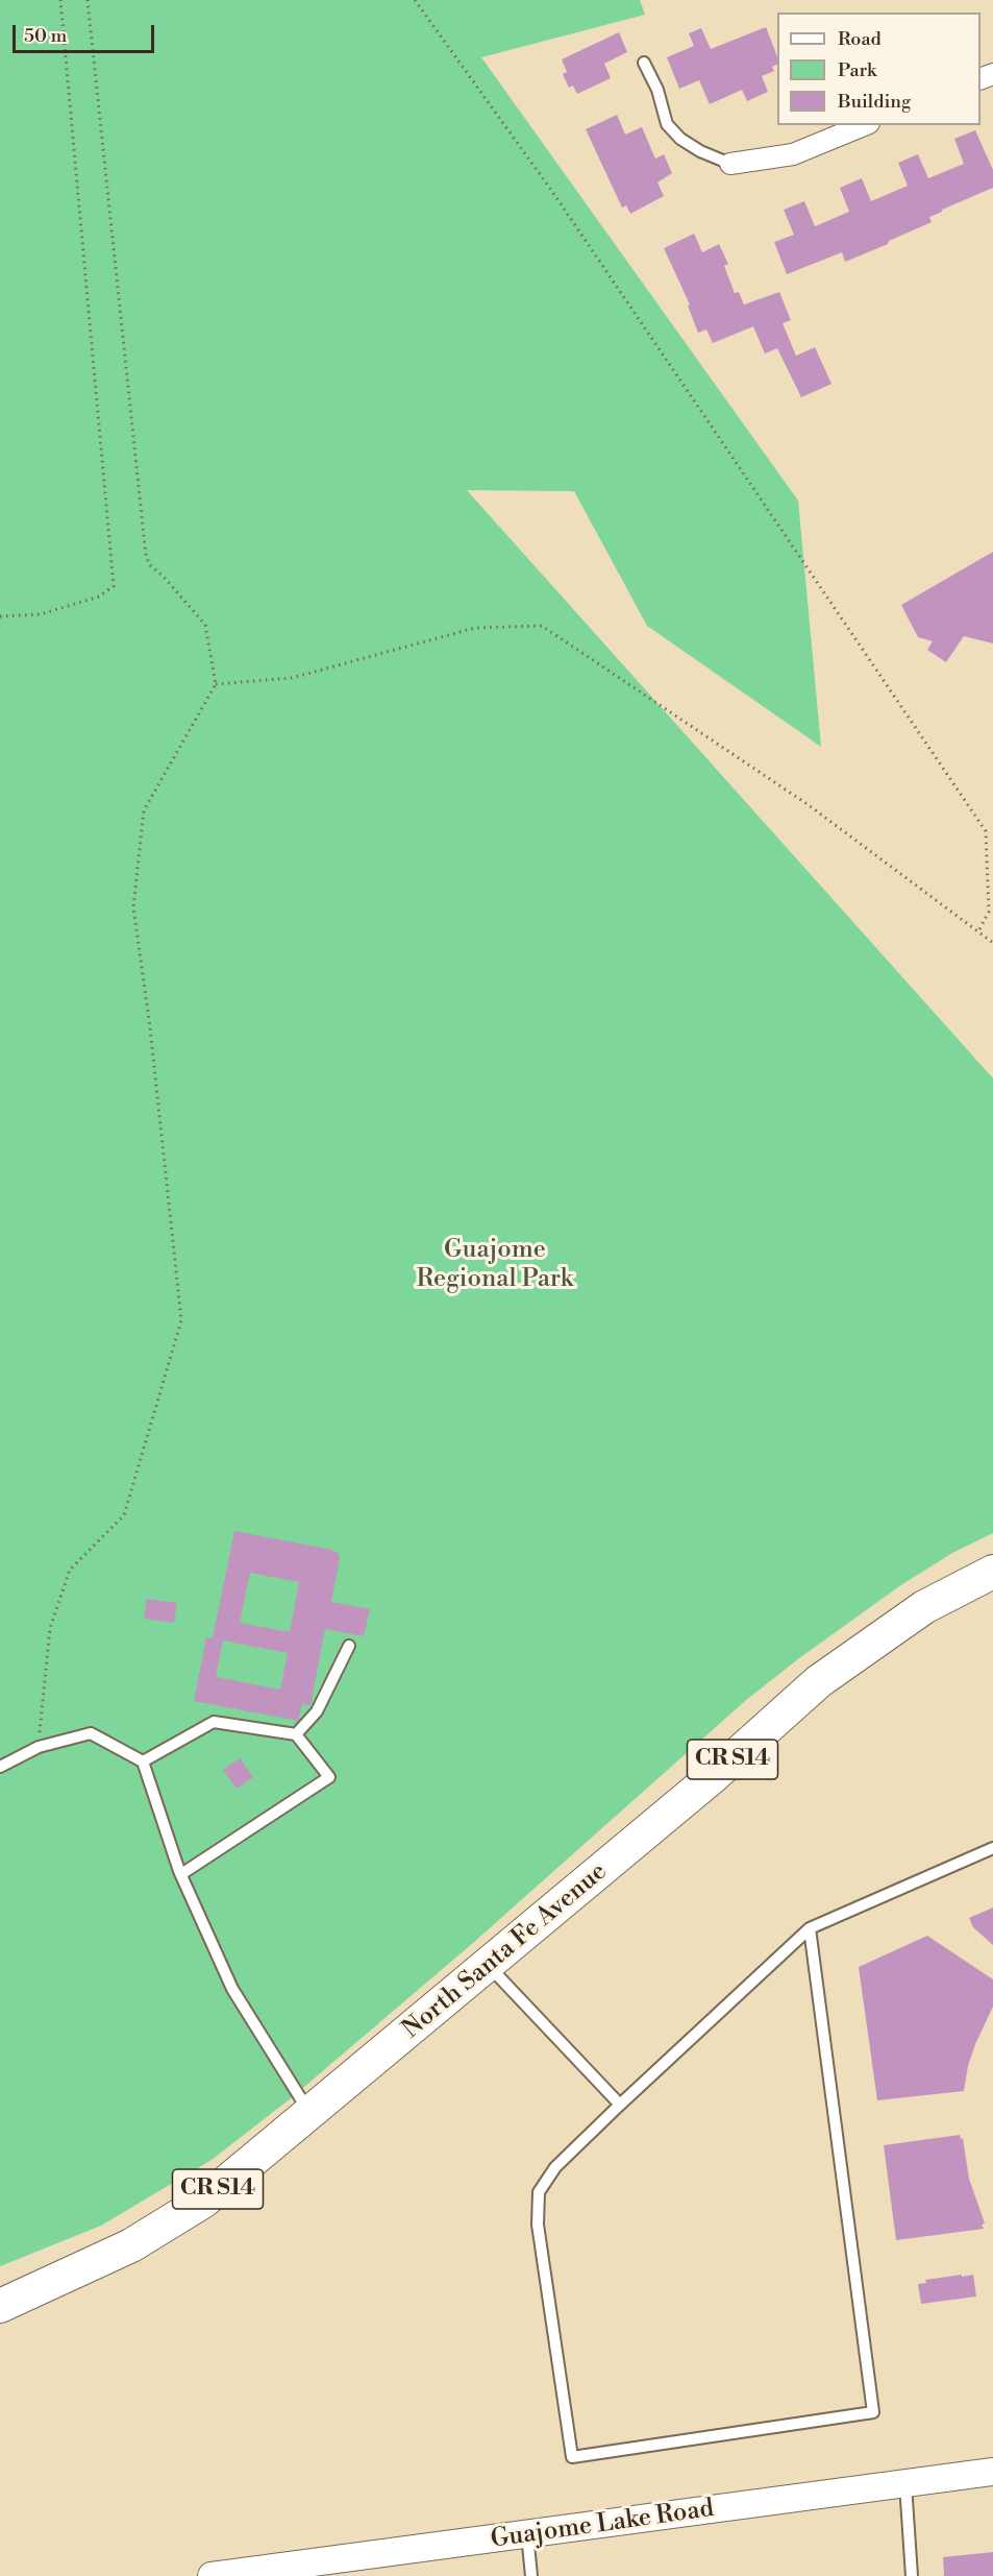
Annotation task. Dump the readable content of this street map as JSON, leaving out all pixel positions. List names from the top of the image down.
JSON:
{
  "streets": {
    "main road": ["CR S14", "North Santa Fe Avenue"],
    "street": ["Guajome Lake Road"]
  },
  "parks": ["Guajome Regional Park"],
  "legend": ["Road", "Park", "Building"],
  "scale_bar": "50 m"
}
